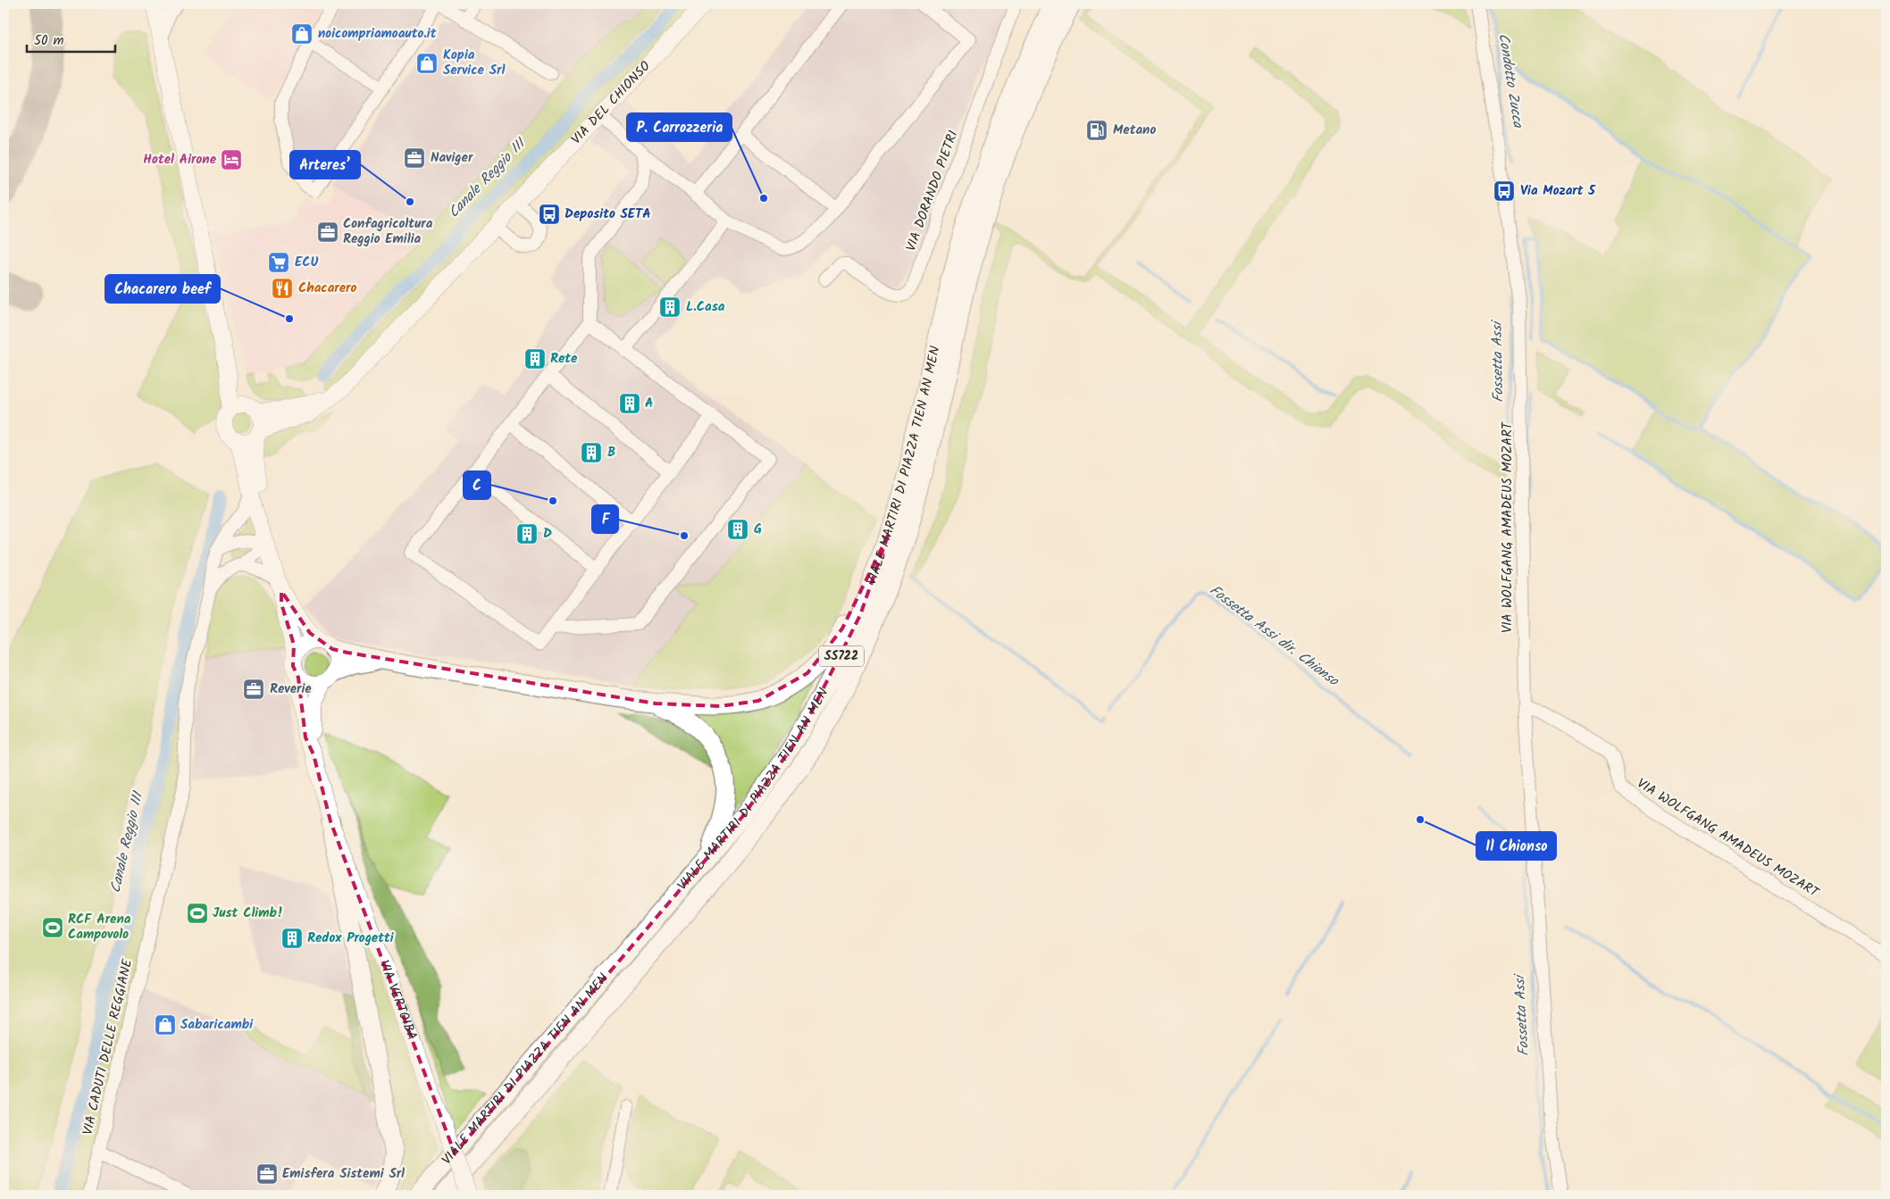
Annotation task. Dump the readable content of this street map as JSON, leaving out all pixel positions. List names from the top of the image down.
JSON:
{
  "streets": {
    "highway": ["VIALE MARTIRI DI PIAZZA TIEN AN MEN", "SS722"],
    "main road": ["VIA DEL CHIONSO", "VIA VERTOIBA"],
    "street": ["VIA DORANDO PIETRI", "VIA WOLFGANG AMADEUS MOZART", "VIA CADUTI DELLE REGGIANE"]
  },
  "crossings": [
    ["VIA DEL CHIONSO", "VIA VERTOIBA"],
    ["VIALE MARTIRI DI PIAZZA TIEN AN MEN", "SS722"],
    ["SS722", "VIA VERTOIBA"],
    ["VIA VERTOIBA", "VIA CADUTI DELLE REGGIANE"]
  ],
  "water": [
    "Condotto Zucca",
    "Canale Reggio III",
    "Fossetta Assi",
    "Fossetta Assi dir. Chionso"
  ],
  "places": {
    "shop": ["noicompriamoauto.it", "Kopia Service Srl", "Sabaricambi"],
    "fuel station": ["Metano"],
    "office": [
      "Naviger",
      "Confagricoltura Reggio Emilia",
      "Reverie",
      "Emisfera Sistemi Srl"
    ],
    "hotel": ["Hotel Airone"],
    "bus stop": ["Via Mozart 5", "Deposito SETA"],
    "other": [
      "P. Carrozzeria",
      "Arteres’",
      "Chacarero beef",
      "C",
      "F",
      "Il Chionso"
    ],
    "supermarket": ["ECU"],
    "restaurant": ["Chacarero"],
    "building": [
      "L.Casa",
      "Rete",
      "A",
      "B",
      "G",
      "D",
      "Redox Progetti"
    ],
    "sports": ["Just Climb!", "RCF Arena Campovolo"]
  },
  "scale_bar": "50 m"
}
